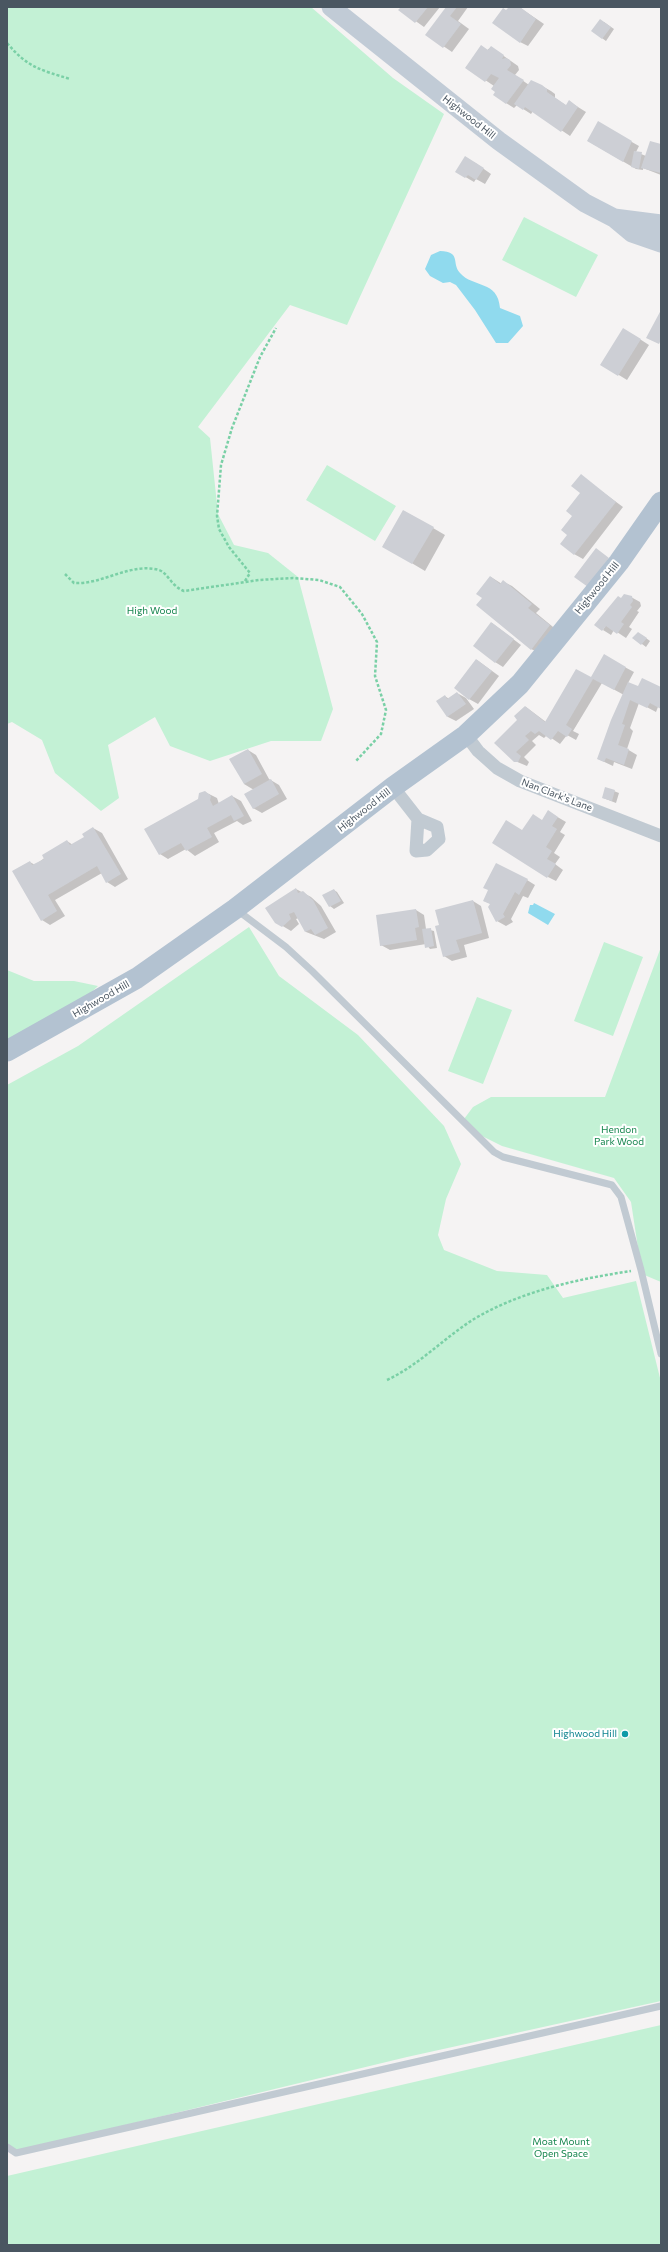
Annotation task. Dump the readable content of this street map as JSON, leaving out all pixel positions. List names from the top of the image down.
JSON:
{
  "streets": {
    "main road": ["Highwood Hill"],
    "street": ["Nan Clark's Lane"]
  },
  "crossings": [
    ["Highwood Hill", "Nan Clark's Lane"]
  ],
  "parks": ["High Wood", "Hendon Park Wood", "Moat Mount Open Space"],
  "places": ["Highwood Hill"]
}
